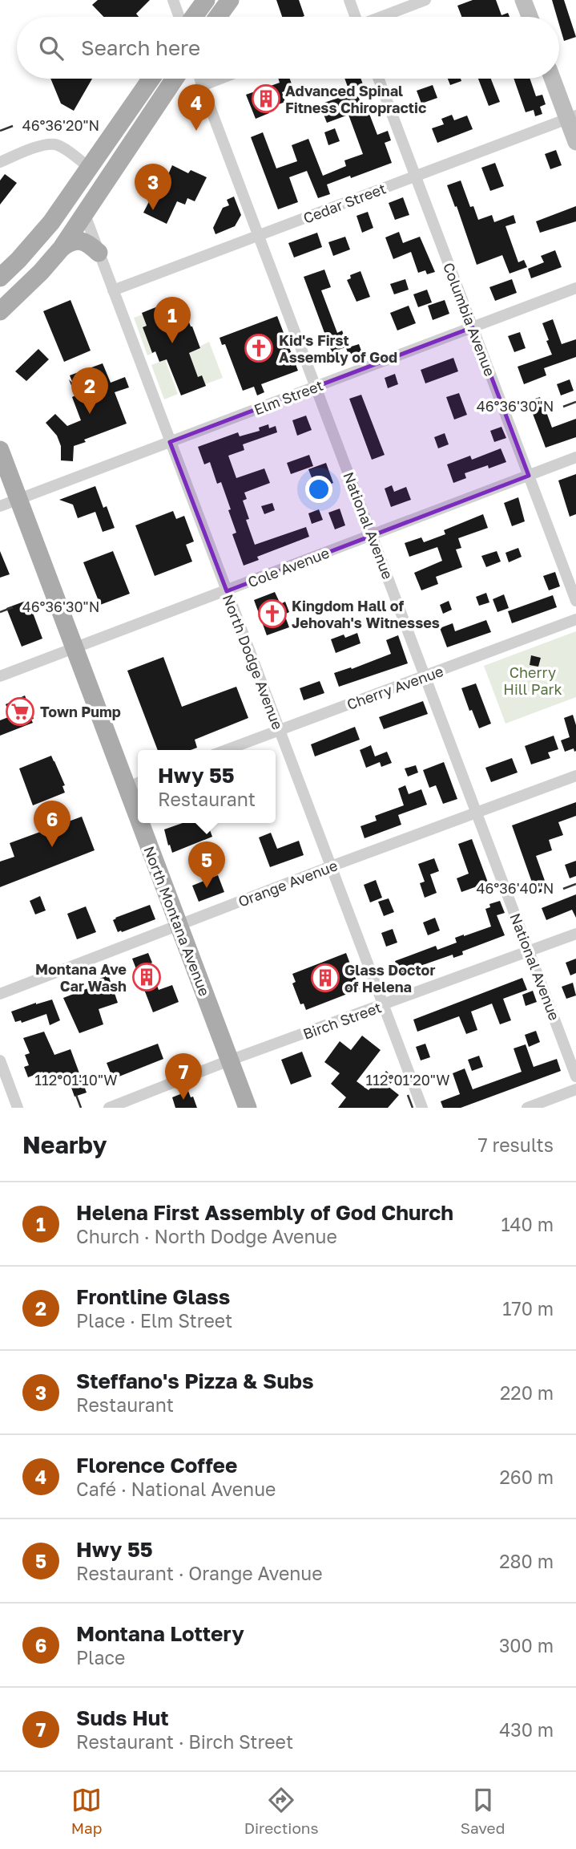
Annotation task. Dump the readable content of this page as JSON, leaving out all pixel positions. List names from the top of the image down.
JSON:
{
  "streets": {
    "main road": ["North Montana Avenue"],
    "street": [
      "Cedar Street",
      "Columbia Avenue",
      "Elm Street",
      "National Avenue",
      "Cole Avenue",
      "North Dodge Avenue",
      "Cherry Avenue",
      "Orange Avenue",
      "Birch Street"
    ]
  },
  "crossings": [
    ["Cedar Street", "Columbia Avenue"],
    ["Cedar Street", "National Avenue"],
    ["Cedar Street", "North Dodge Avenue"],
    ["Columbia Avenue", "Elm Street"],
    ["Columbia Avenue", "Cole Avenue"],
    ["Elm Street", "National Avenue"],
    ["Elm Street", "North Dodge Avenue"],
    ["Elm Street", "North Montana Avenue"],
    ["National Avenue", "Cole Avenue"],
    ["National Avenue", "Cherry Avenue"],
    ["National Avenue", "Orange Avenue"],
    ["National Avenue", "Birch Street"],
    ["Cole Avenue", "North Dodge Avenue"],
    ["Cole Avenue", "North Montana Avenue"],
    ["North Dodge Avenue", "Cherry Avenue"],
    ["North Dodge Avenue", "Orange Avenue"],
    ["North Dodge Avenue", "Birch Street"],
    ["Orange Avenue", "North Montana Avenue"],
    ["North Montana Avenue", "Birch Street"]
  ],
  "parks": ["Cherry Hill Park"],
  "places": {
    "building": ["Advanced Spinal Fitness Chiropractic", "Montana Ave Car Wash", "Glass Doctor of Helena"],
    "church": ["Kid's First Assembly of God", "Kingdom Hall of Jehovah's Witnesses"],
    "supermarket": ["Town Pump"]
  },
  "page": {
    "search": "Search here",
    "pins": [
      "4",
      "3",
      "1",
      "2",
      "6",
      "5",
      "7"
    ],
    "popup": ["Hwy 55", "Restaurant"],
    "heading": ["Nearby", "7 results"],
    "list": [
      {
        "mark": "1",
        "name": "Helena First Assembly of God Church",
        "note": "Church · North Dodge Avenue",
        "value": "140 m"
      },
      {
        "mark": "2",
        "name": "Frontline Glass",
        "note": "Place · Elm Street",
        "value": "170 m"
      },
      {
        "mark": "3",
        "name": "Steffano's Pizza & Subs",
        "note": "Restaurant",
        "value": "220 m"
      },
      {
        "mark": "4",
        "name": "Florence Coffee",
        "note": "Café · National Avenue",
        "value": "260 m"
      },
      {
        "mark": "5",
        "name": "Hwy 55",
        "note": "Restaurant · Orange Avenue",
        "value": "280 m"
      },
      {
        "mark": "6",
        "name": "Montana Lottery",
        "note": "Place",
        "value": "300 m"
      },
      {
        "mark": "7",
        "name": "Suds Hut",
        "note": "Restaurant · Birch Street",
        "value": "430 m"
      }
    ],
    "nav": ["Map", "Directions", "Saved"]
  },
  "coordinates": [
    "46°36'20\"N",
    "46°36'30\"N",
    "46°36'40\"N",
    "112°01'10\"W",
    "112°01'20\"W"
  ]
}
